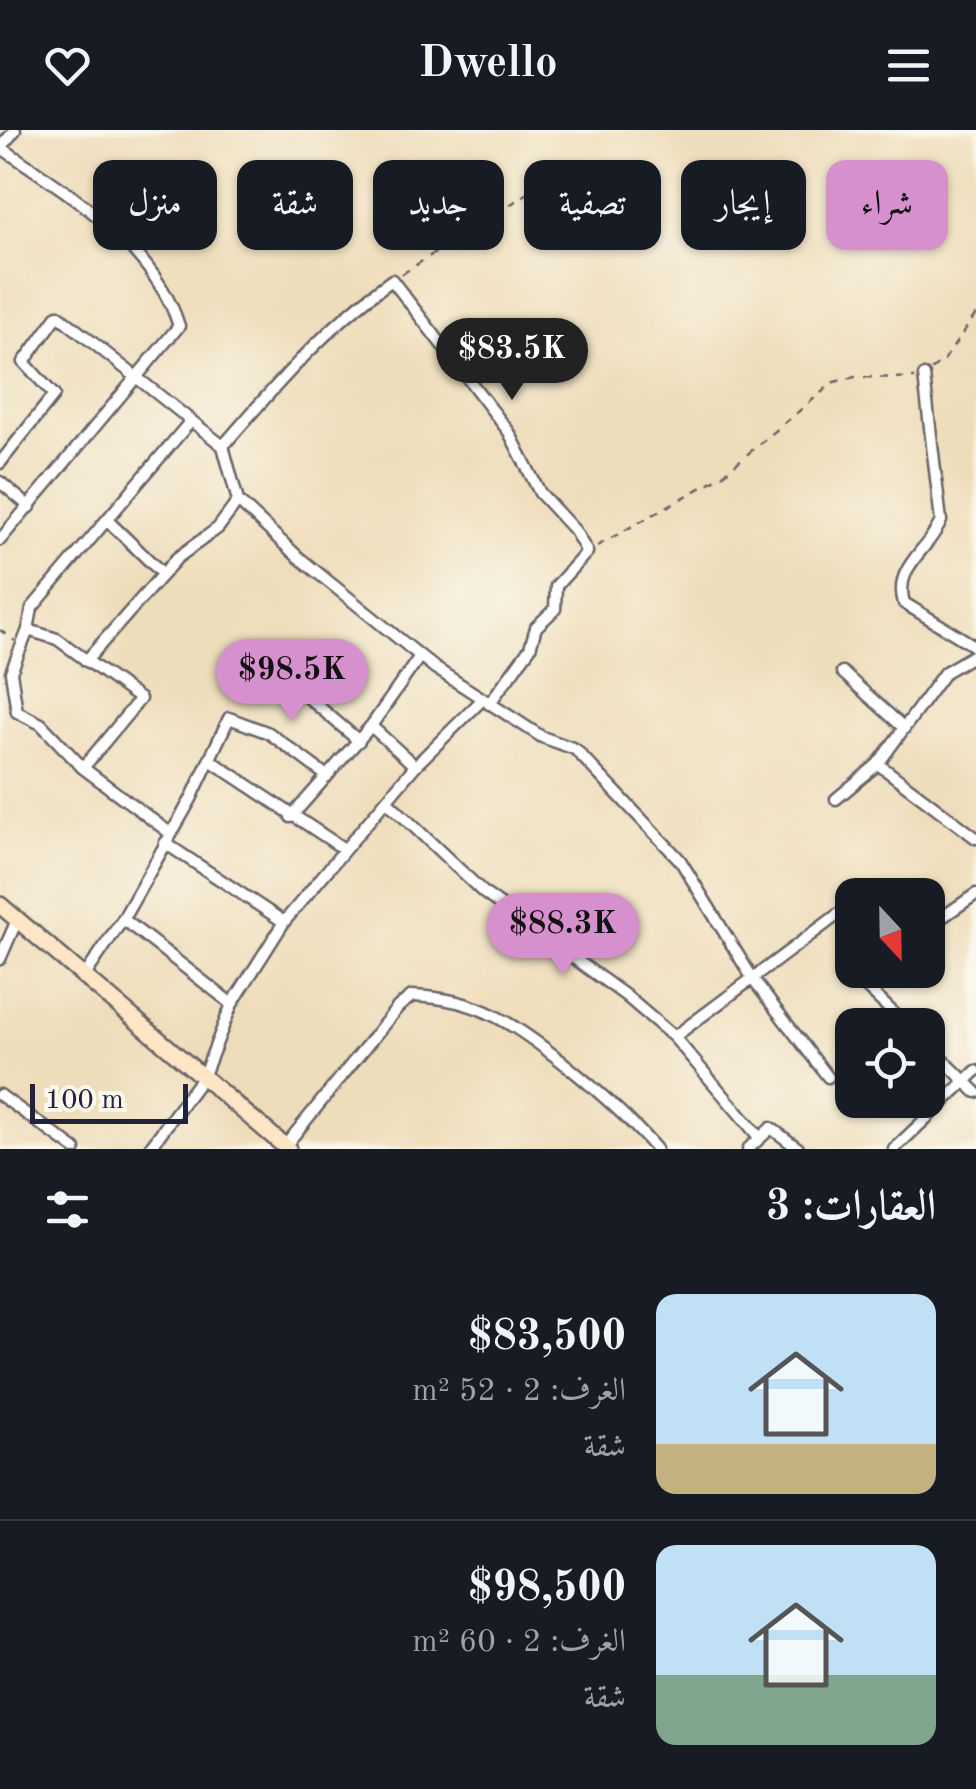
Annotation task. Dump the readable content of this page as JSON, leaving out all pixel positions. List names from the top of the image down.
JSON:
{
  "scale_bar": "100 m",
  "north": "bottom",
  "page": {
    "header": "Dwello",
    "chip": [
      "شراء",
      "إيجار",
      "تصفية",
      "جديد",
      "شقة",
      "منزل"
    ],
    "price": ["$83.5K", "$98.5K", "$88.3K"],
    "scale": "100 m",
    "heading": "العقارات: 3",
    "list": [
      {
        "name": "$83,500",
        "note": "الغرف: 2 · 52 m² · شقة"
      },
      {
        "name": "$98,500",
        "note": "الغرف: 2 · 60 m² · شقة"
      }
    ]
  }
}
